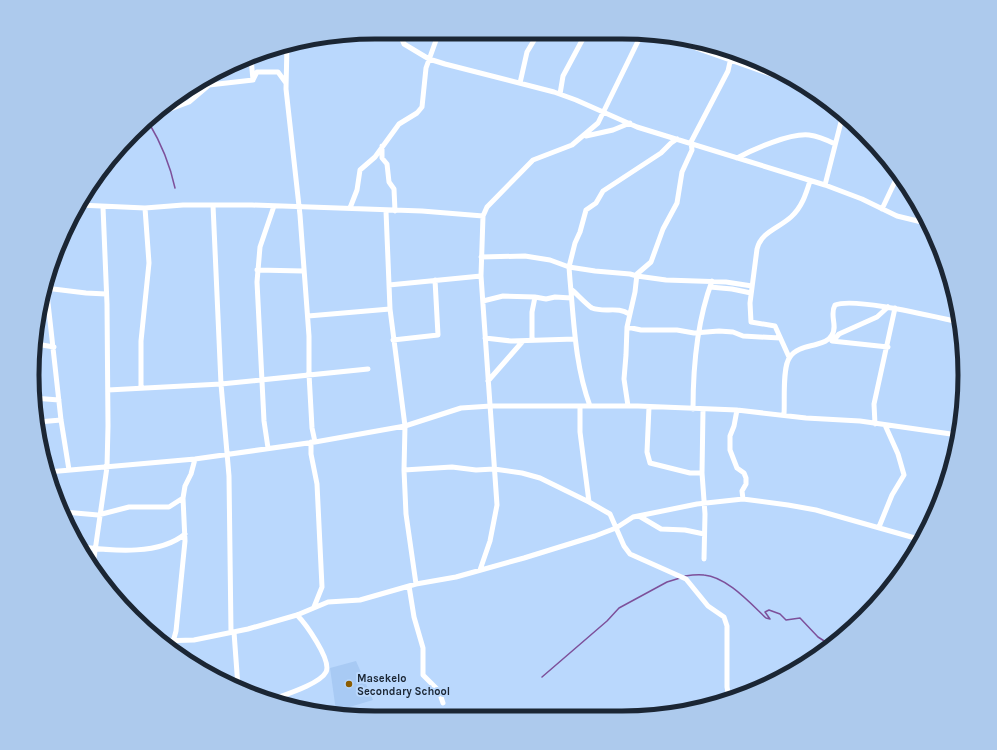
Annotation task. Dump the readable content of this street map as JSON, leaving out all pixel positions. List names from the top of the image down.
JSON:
{
  "places": ["Masekelo Secondary School"]
}
